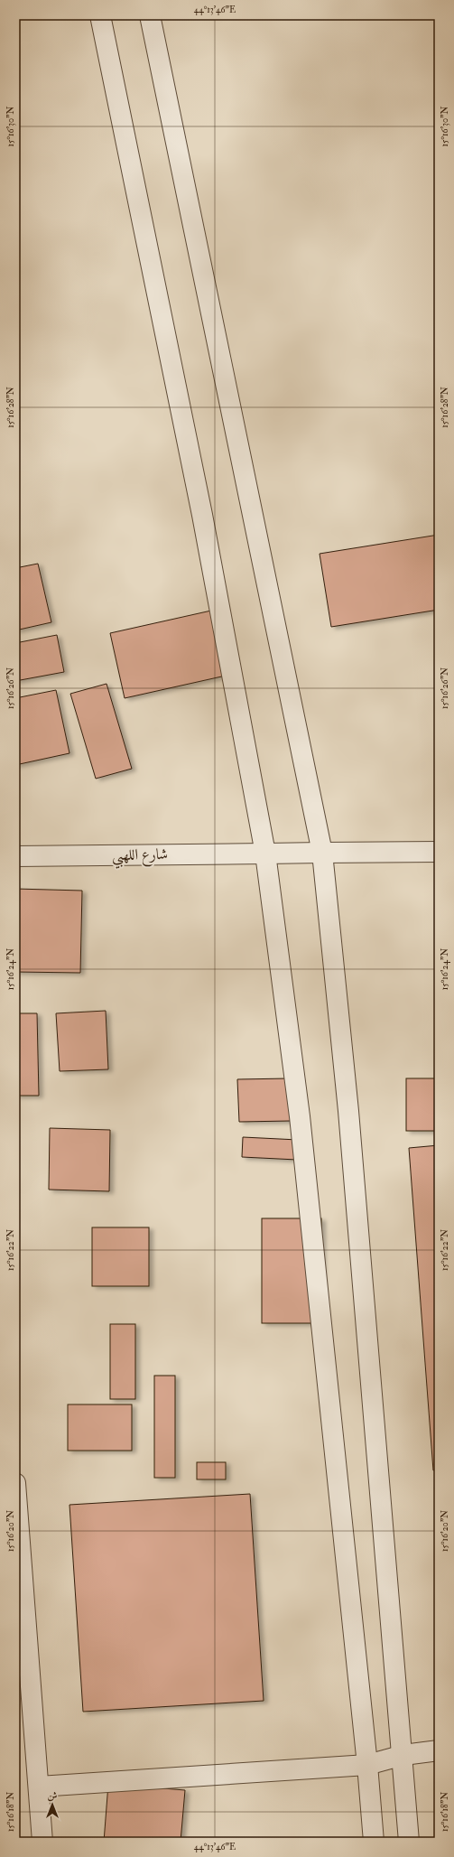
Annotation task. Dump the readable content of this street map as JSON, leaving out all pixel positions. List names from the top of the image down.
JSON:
{
  "streets": {
    "street": ["شارع اللهبي"]
  },
  "north": "top",
  "coordinates": [
    "44°13'46\"E",
    "15°16'30\"N",
    "15°16'28\"N",
    "15°16'26\"N",
    "15°16'24\"N",
    "15°16'22\"N",
    "15°16'20\"N",
    "15°16'18\"N"
  ]
}
